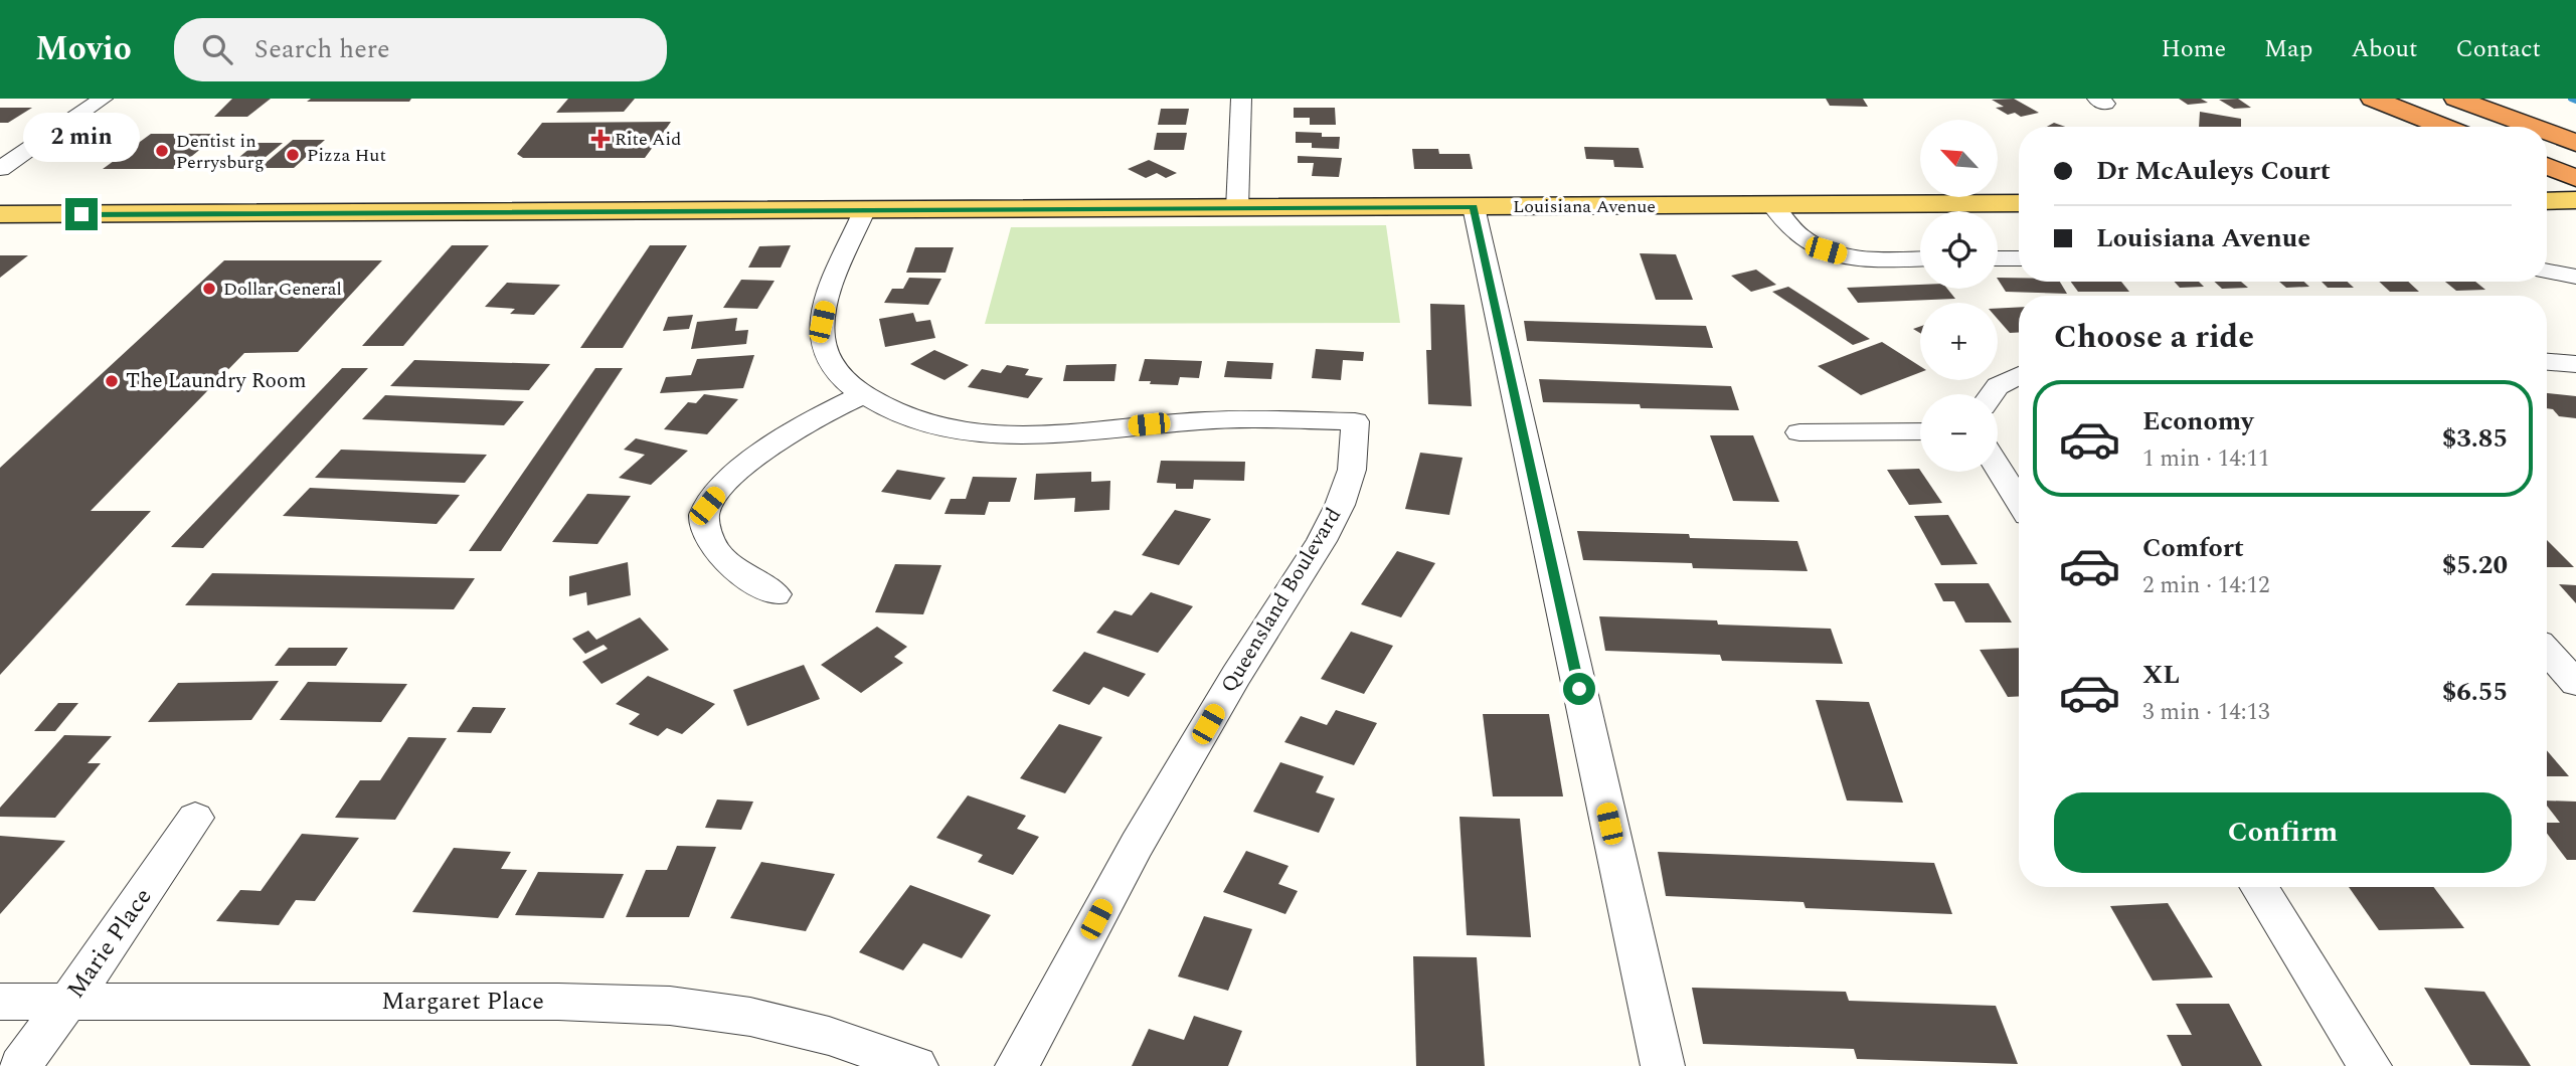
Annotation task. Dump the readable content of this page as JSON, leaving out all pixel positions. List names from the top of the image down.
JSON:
{
  "streets": {
    "main road": ["Louisiana Avenue"],
    "street": ["Queensland Boulevard", "Marie Place", "Margaret Place"]
  },
  "crossings": [
    ["Marie Place", "Margaret Place"]
  ],
  "places": {
    "health": ["Rite Aid"],
    "other": [
      "Dentist in Perrysburg",
      "Pizza Hut",
      "Dollar General",
      "The Laundry Room"
    ]
  },
  "north": "top left",
  "page": {
    "header": "Movio",
    "search": "Search here",
    "nav": [
      "Home",
      "Map",
      "About",
      "Contact"
    ],
    "bubble": "2 min",
    "map_buttons": ["+", "−"],
    "banner": ["Dr McAuleys Court", "Louisiana Avenue"],
    "heading": "Choose a ride",
    "list": [
      {
        "name": "Economy",
        "note": "1 min · 14:11",
        "value": "$3.85"
      },
      {
        "name": "Comfort",
        "note": "2 min · 14:12",
        "value": "$5.20"
      },
      {
        "name": "XL",
        "note": "3 min · 14:13",
        "value": "$6.55"
      }
    ],
    "buttons": "Confirm"
  }
}
